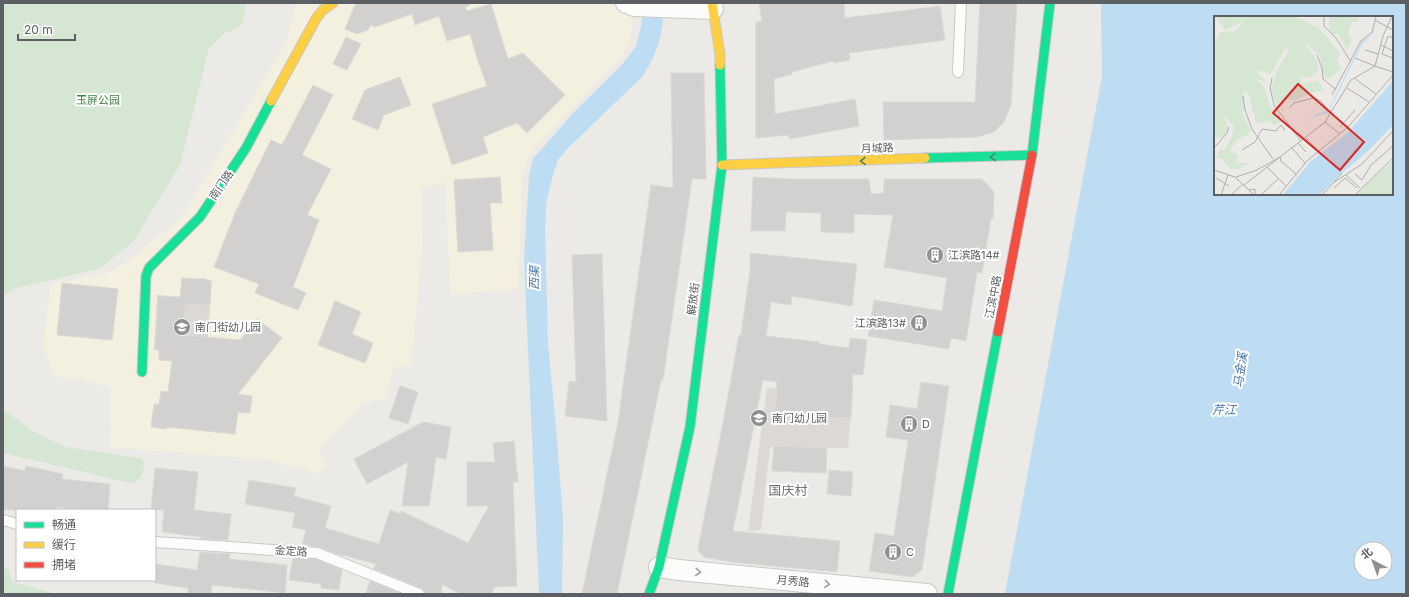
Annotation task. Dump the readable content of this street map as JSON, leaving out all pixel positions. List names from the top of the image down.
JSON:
{
  "streets": {
    "street": [
      "月城路",
      "南门路",
      "江滨中路",
      "解放街",
      "月秀路"
    ],
    "lane": ["金定路"]
  },
  "crossings": [
    ["月城路", "江滨中路"],
    ["月城路", "解放街"],
    ["解放街", "月秀路"]
  ],
  "one_way": ["月城路", "月秀路"],
  "districts": ["国庆村"],
  "water": ["西渠", "马金溪", "芹江"],
  "parks": ["玉屏公园"],
  "places": {
    "building": [
      "江滨路14#",
      "江滨路13#",
      "D",
      "C"
    ],
    "school or university": ["南门街幼儿园", "南门幼儿园"]
  },
  "legend": ["畅通", "缓行", "拥堵"],
  "scale_bar": "20 m",
  "north": "top left"
}
